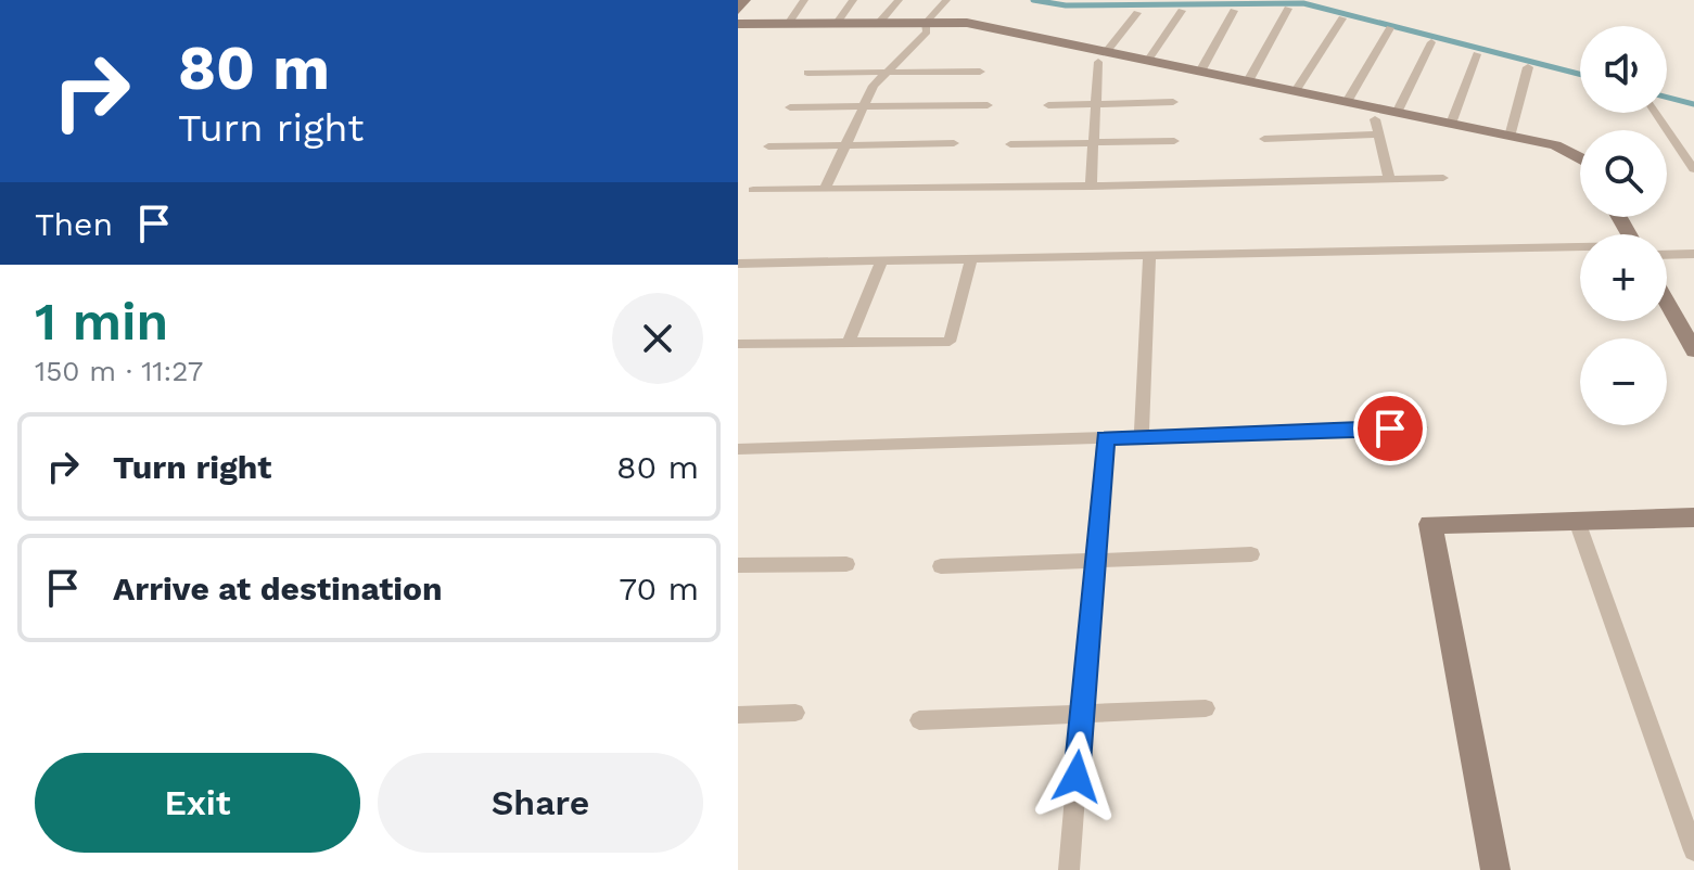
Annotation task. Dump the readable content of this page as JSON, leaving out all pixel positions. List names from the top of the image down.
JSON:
{
  "page": {
    "turn": ["80 m", "Turn right"],
    "map_buttons": ["+", "−"],
    "then": "Then",
    "heading": ["1 min", "150 m · 11:27"],
    "list": [
      {
        "name": "Turn right",
        "value": "80 m"
      },
      {
        "name": "Arrive at destination",
        "value": "70 m"
      }
    ],
    "buttons": ["Exit", "Share"]
  }
}
